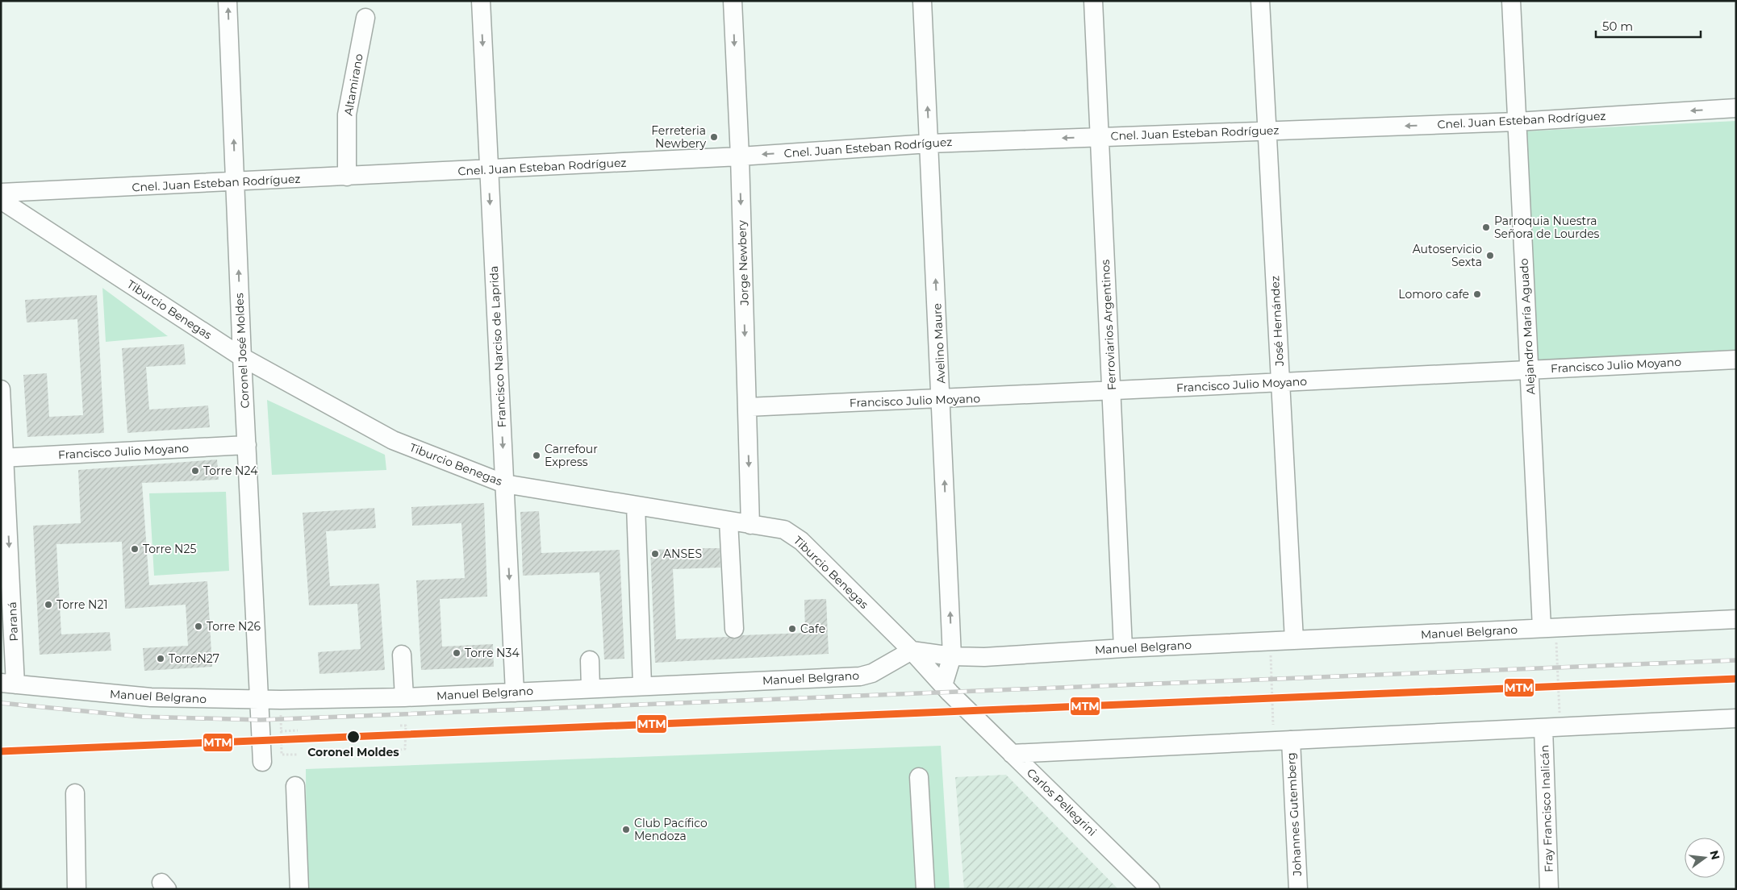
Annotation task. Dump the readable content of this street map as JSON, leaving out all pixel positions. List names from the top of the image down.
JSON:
{
  "streets": {
    "street": [
      "Altamirano",
      "Cnel. Juan Esteban Rodríguez",
      "Jorge Newbery",
      "Tiburcio Benegas",
      "José Hernández",
      "Ferroviarios Argentinos",
      "Alejandro María Aguado",
      "Avelino Maure",
      "Francisco Narciso de Laprida",
      "Coronel José Moldes",
      "Francisco Julio Moyano",
      "Paraná",
      "Manuel Belgrano",
      "Carlos Pellegrini",
      "Fray Francisco Inalicán",
      "Johannes Gutemberg"
    ]
  },
  "crossings": [
    ["Altamirano", "Cnel. Juan Esteban Rodríguez"],
    ["Cnel. Juan Esteban Rodríguez", "Jorge Newbery"],
    ["Cnel. Juan Esteban Rodríguez", "José Hernández"],
    ["Cnel. Juan Esteban Rodríguez", "Ferroviarios Argentinos"],
    ["Cnel. Juan Esteban Rodríguez", "Alejandro María Aguado"],
    ["Cnel. Juan Esteban Rodríguez", "Avelino Maure"],
    ["Cnel. Juan Esteban Rodríguez", "Francisco Narciso de Laprida"],
    ["Cnel. Juan Esteban Rodríguez", "Coronel José Moldes"],
    ["Jorge Newbery", "Tiburcio Benegas"],
    ["Jorge Newbery", "Francisco Julio Moyano"],
    ["Tiburcio Benegas", "Avelino Maure"],
    ["Tiburcio Benegas", "Francisco Narciso de Laprida"],
    ["Tiburcio Benegas", "Coronel José Moldes"],
    ["Tiburcio Benegas", "Manuel Belgrano"],
    ["Tiburcio Benegas", "Carlos Pellegrini"],
    ["José Hernández", "Francisco Julio Moyano"],
    ["José Hernández", "Manuel Belgrano"],
    ["Ferroviarios Argentinos", "Francisco Julio Moyano"],
    ["Ferroviarios Argentinos", "Manuel Belgrano"],
    ["Alejandro María Aguado", "Francisco Julio Moyano"],
    ["Alejandro María Aguado", "Manuel Belgrano"],
    ["Avelino Maure", "Francisco Julio Moyano"],
    ["Avelino Maure", "Manuel Belgrano"],
    ["Francisco Narciso de Laprida", "Manuel Belgrano"],
    ["Coronel José Moldes", "Francisco Julio Moyano"],
    ["Coronel José Moldes", "Manuel Belgrano"],
    ["Francisco Julio Moyano", "Paraná"],
    ["Paraná", "Manuel Belgrano"]
  ],
  "one_way": [
    "Cnel. Juan Esteban Rodríguez",
    "Jorge Newbery",
    "Avelino Maure",
    "Coronel José Moldes",
    "Paraná"
  ],
  "places": [
    "Ferreteria Newbery",
    "Parroquia Nuestra Señora de Lourdes",
    "Autoservicio Sexta",
    "Lomoro cafe",
    "Carrefour Express",
    "Torre N24",
    "Torre N25",
    "ANSES",
    "Torre N21",
    "Torre N26",
    "Cafe",
    "Torre N34",
    "TorreN27",
    "Coronel Moldes",
    "Club Pacífico Mendoza"
  ],
  "lines": ["transit line MTM"],
  "scale_bar": "50 m",
  "north": "right"
}
